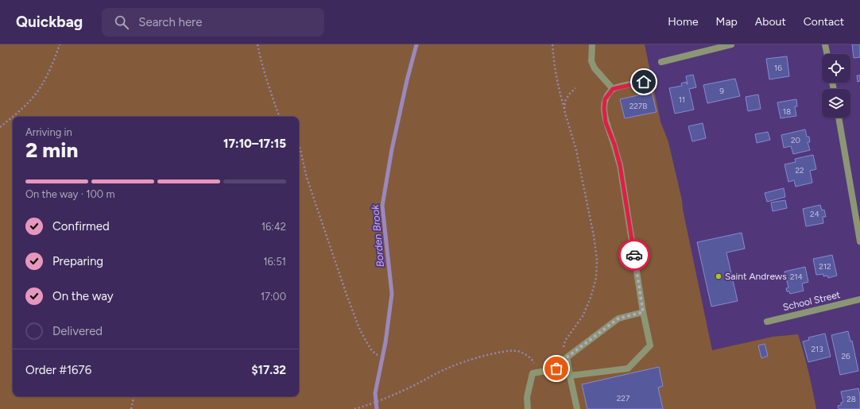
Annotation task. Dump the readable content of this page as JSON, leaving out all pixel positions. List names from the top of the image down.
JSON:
{
  "streets": {
    "street": ["School Street"]
  },
  "water": ["Borden Brook"],
  "places": ["Saint Andrews"],
  "house_numbers": [
    "16",
    "9",
    "11",
    "227B",
    "18",
    "20",
    "22",
    "24",
    "212",
    "214",
    "213",
    "26",
    "227",
    "28"
  ],
  "page": {
    "header": "Quickbag",
    "search": "Search here",
    "nav": [
      "Home",
      "Map",
      "About",
      "Contact"
    ],
    "heading": ["2 min", "Arriving in", "17:10–17:15"],
    "panel": ["Order #1676", "$17.32"],
    "bar": "On the way · 100 m",
    "list": [
      ["Confirmed", "16:42"],
      ["Preparing", "16:51"],
      ["On the way", "17:00"],
      "Delivered"
    ]
  }
}
